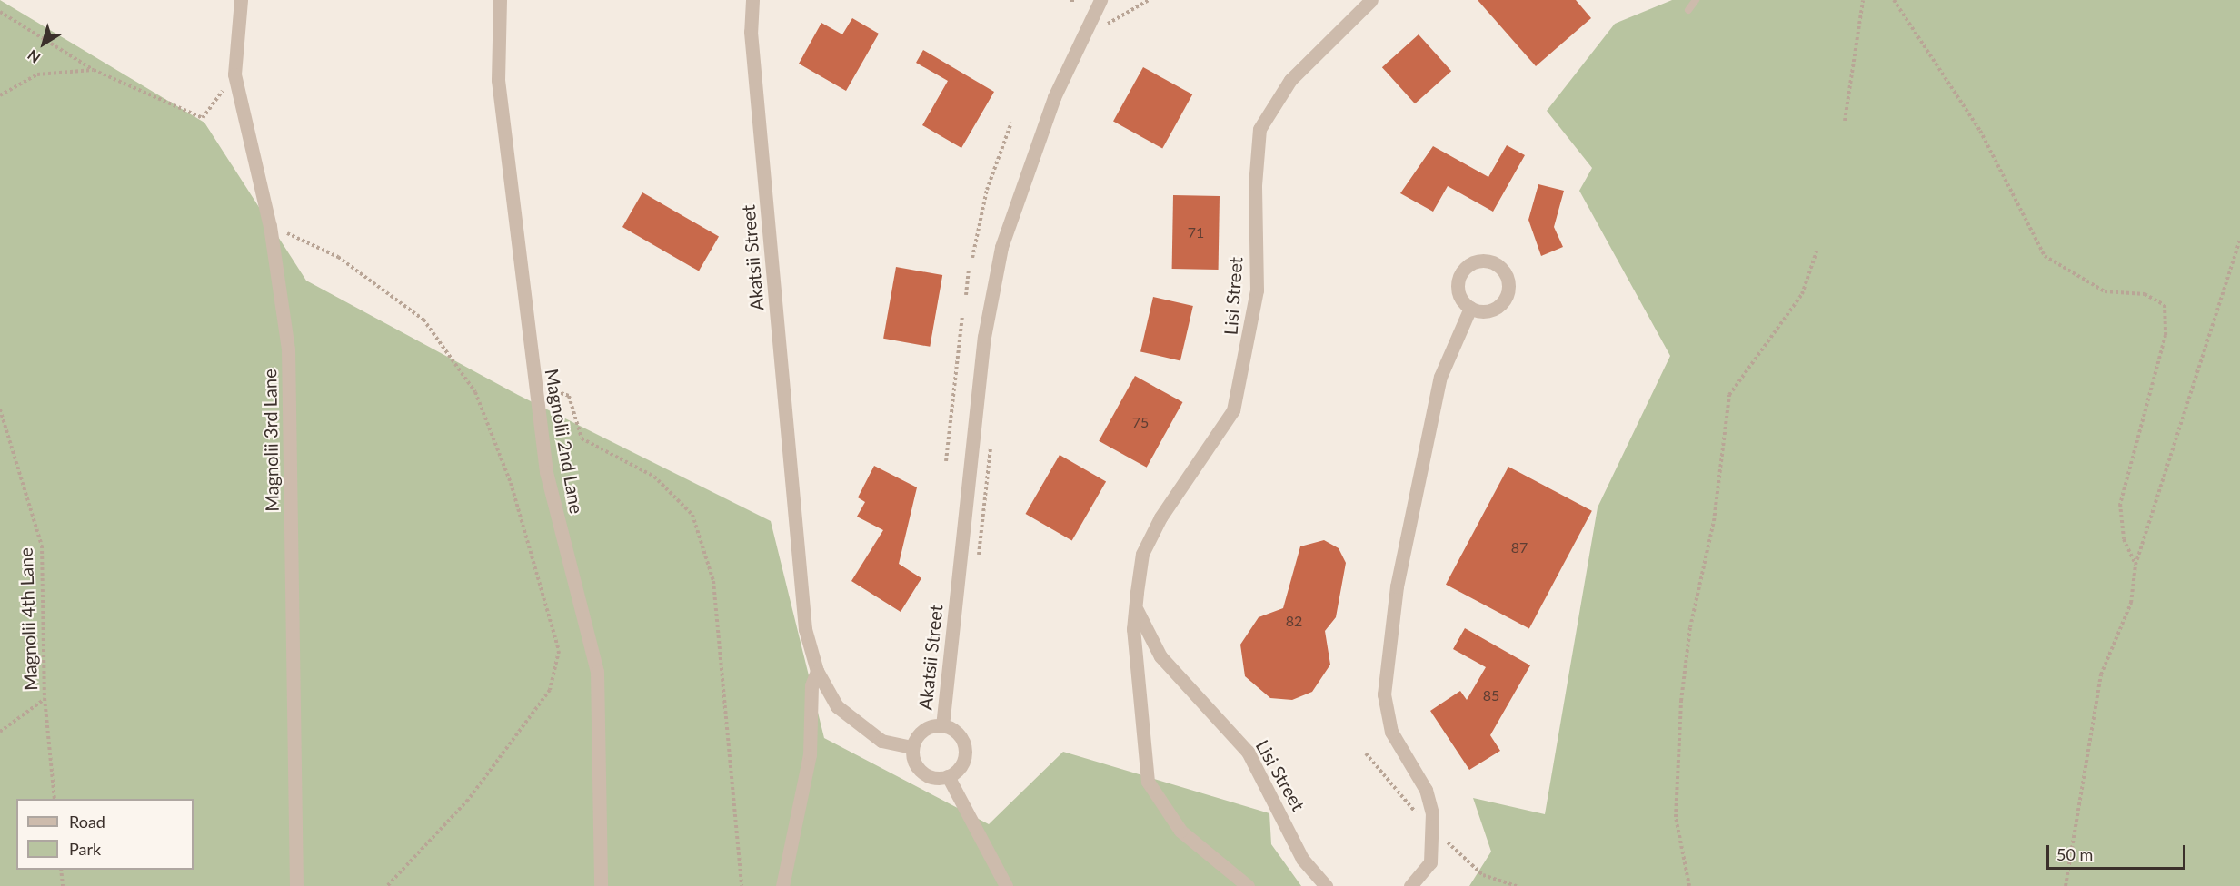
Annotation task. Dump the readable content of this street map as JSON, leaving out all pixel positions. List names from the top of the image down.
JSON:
{
  "streets": {
    "street": [
      "Akatsii Street",
      "Lisi Street",
      "Magnolii 3rd Lane",
      "Magnolii 2nd Lane"
    ],
    "path": ["Magnolii 4th Lane"]
  },
  "house_numbers": [
    "71",
    "75",
    "87",
    "82",
    "85"
  ],
  "legend": ["Road", "Park"],
  "scale_bar": "50 m",
  "north": "bottom left"
}
